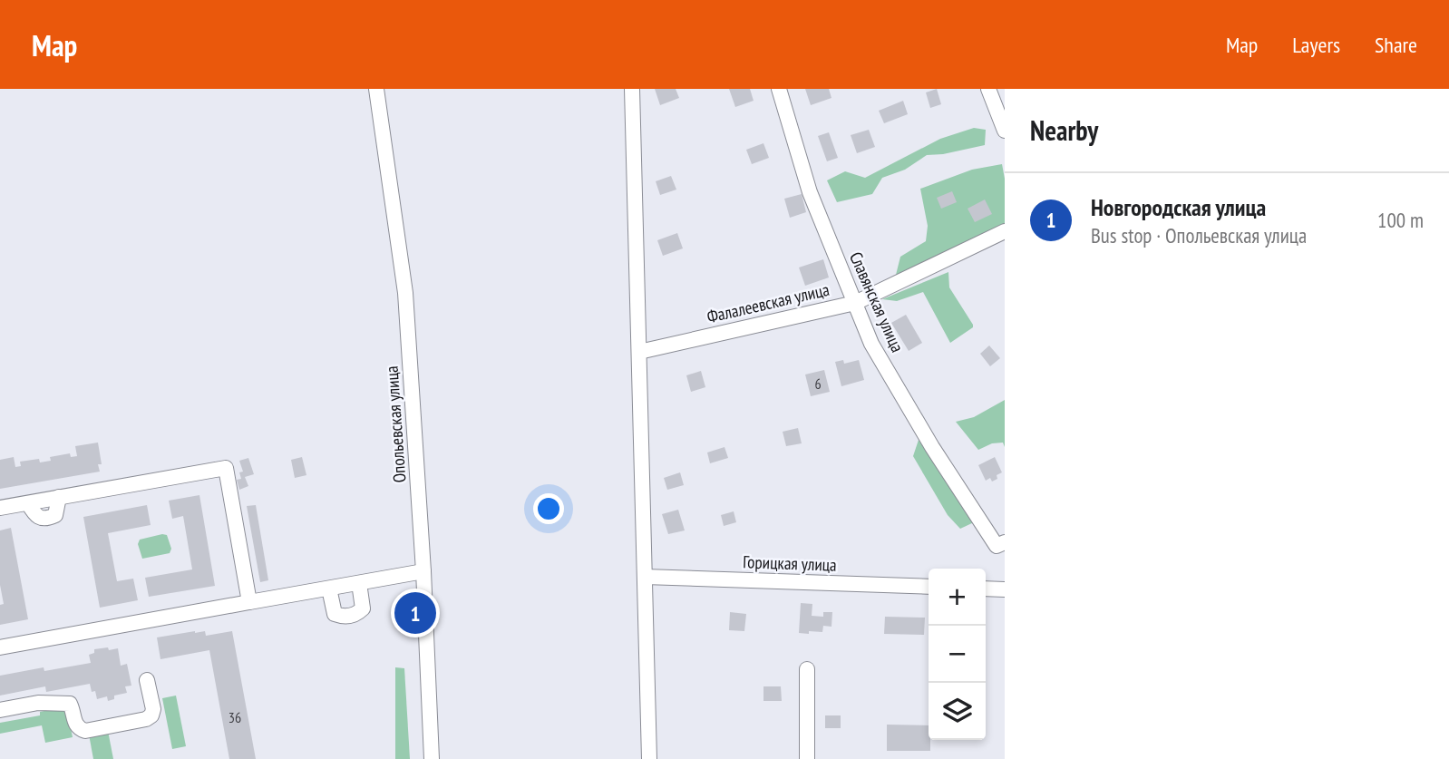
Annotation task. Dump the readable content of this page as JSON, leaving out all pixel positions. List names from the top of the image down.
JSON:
{
  "streets": {
    "street": [
      "Славянская улица",
      "Фалалеевская улица",
      "Опольевская улица",
      "Горицкая улица"
    ]
  },
  "crossings": [
    ["Славянская улица", "Фалалеевская улица"]
  ],
  "house_numbers": ["6", "36"],
  "page": {
    "header": "Map",
    "nav": ["Map", "Layers", "Share"],
    "heading": "Nearby",
    "list": [
      {
        "mark": "1",
        "name": "Новгородская улица",
        "note": "Bus stop · Опольевская улица",
        "value": "100 m"
      }
    ],
    "map_buttons": ["+", "−"],
    "pins": "1"
  }
}
